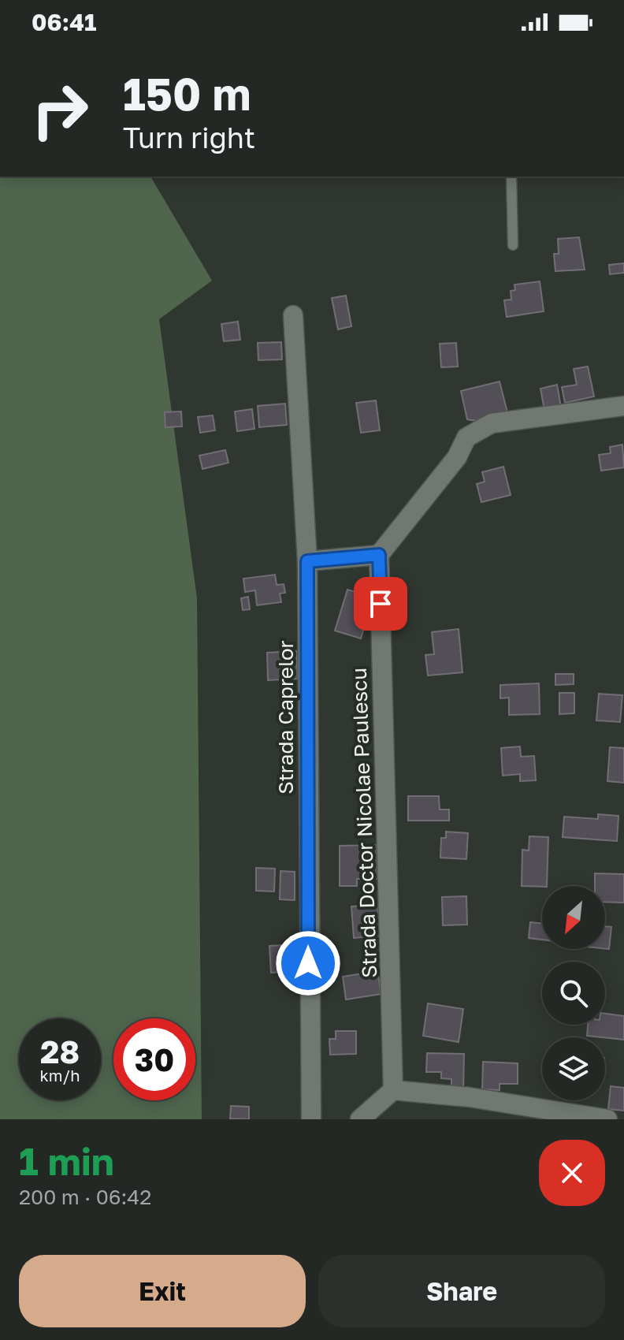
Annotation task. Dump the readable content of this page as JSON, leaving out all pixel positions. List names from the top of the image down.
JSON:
{
  "streets": {
    "street": ["Strada Caprelor", "Strada Doctor Nicolae Paulescu"]
  },
  "north": "bottom left",
  "page": {
    "status": "06:41",
    "turn": ["150 m", "Turn right"],
    "speed": "28 km/h",
    "limit": "30",
    "heading": ["1 min", "200 m · 06:42"],
    "buttons": ["Exit", "Share"]
  }
}
